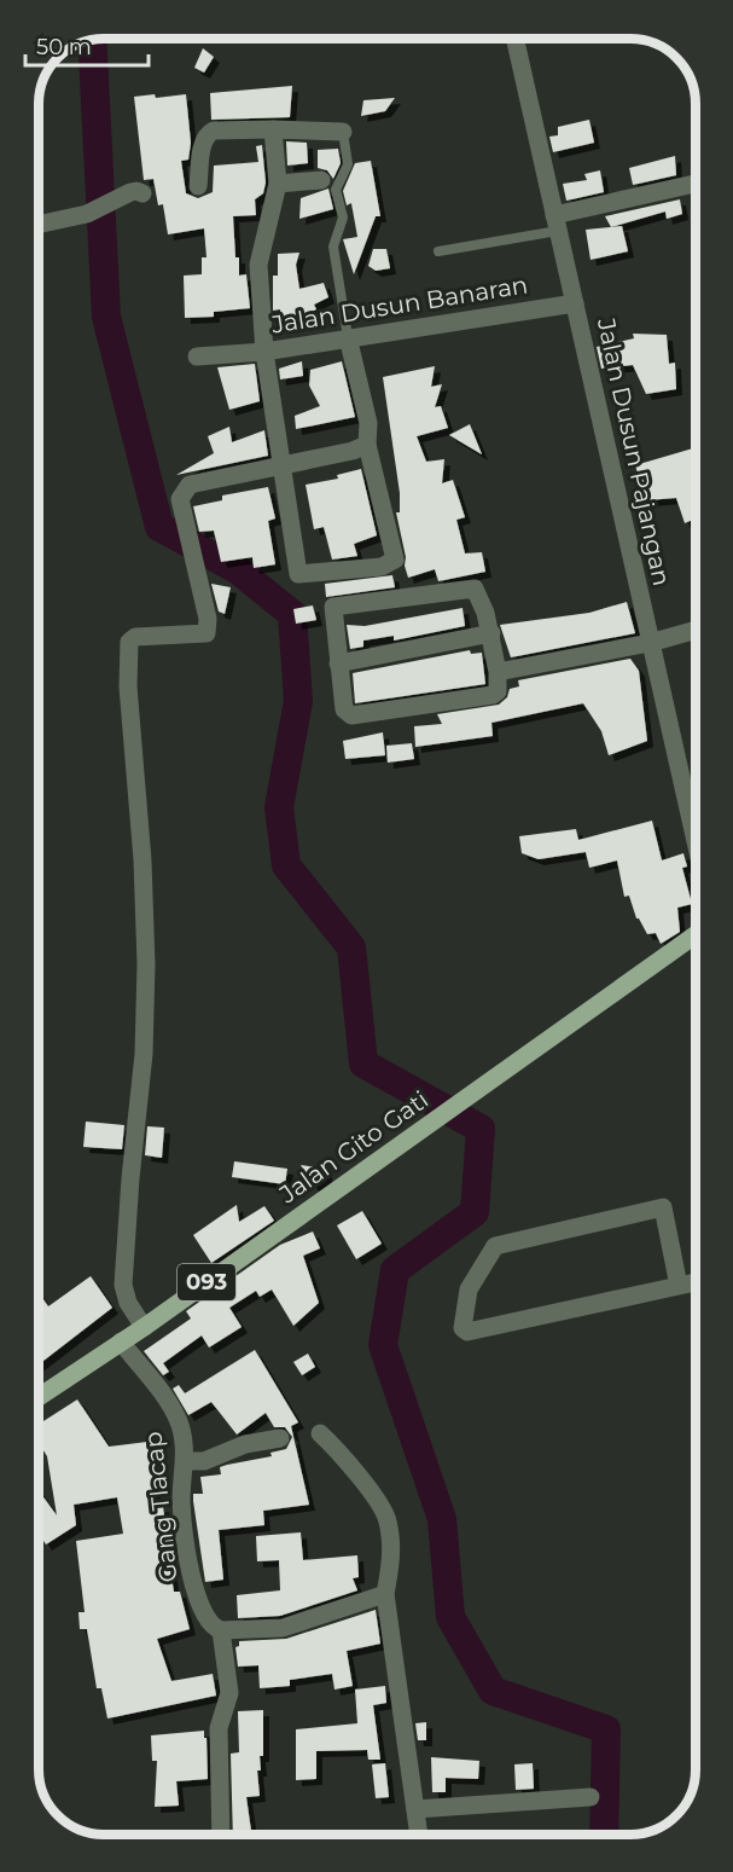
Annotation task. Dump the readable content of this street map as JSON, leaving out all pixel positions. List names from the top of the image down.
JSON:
{
  "streets": {
    "main road": ["Jalan Gito Gati", "093"],
    "street": ["Jalan Dusun Banaran", "Jalan Dusun Pajangan", "Gang Tlacap"]
  },
  "crossings": [
    ["Jalan Dusun Banaran", "Jalan Dusun Pajangan"],
    ["Jalan Gito Gati", "Gang Tlacap"]
  ],
  "scale_bar": "50 m"
}
